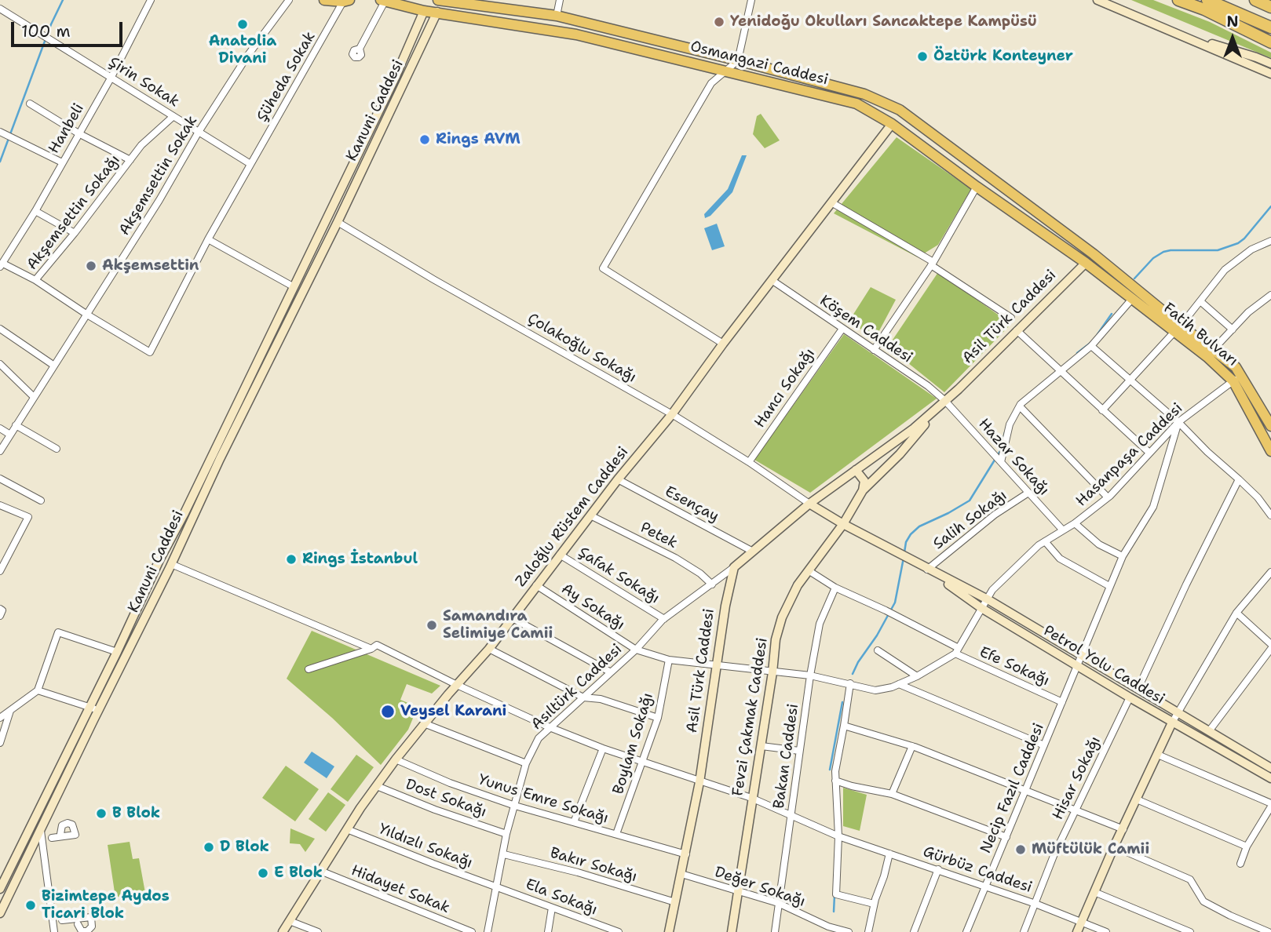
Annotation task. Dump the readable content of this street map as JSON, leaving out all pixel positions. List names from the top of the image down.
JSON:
{
  "streets": {
    "main road": ["Osmangazi Caddesi", "Asil Türk Caddesi", "Fatih Bulvarı"],
    "street": [
      "Şüheda Sokak",
      "Şirin Sokak",
      "Kanuni Caddesi",
      "Hanbeli",
      "Akşemsettin Sokak",
      "Akşemsettin Sokağı",
      "Köşem Caddesi",
      "Çolakoğlu Sokağı",
      "Hancı Sokağı",
      "Hasanpaşa Caddesi",
      "Hazar Sokağı",
      "Esençay",
      "Zaloğlu Rüstem Caddesi",
      "Salih Sokağı",
      "Petek",
      "Şafak Sokağı",
      "Ay Sokağı",
      "Petrol Yolu Caddesi",
      "Efe Sokağı",
      "Asıltürk Caddesi",
      "Fevzi Çakmak Caddesi",
      "Boylam Sokağı",
      "Bakan Caddesi",
      "Hisar Sokağı",
      "Necip Fazıl Caddesi",
      "Dost Sokağı",
      "Yunus Emre Sokağı",
      "Yıldızlı Sokağı",
      "Bakır Sokağı",
      "Gürbüz Caddesi",
      "Değer Sokağı",
      "Hidayet Sokak",
      "Ela Sokağı"
    ]
  },
  "crossings": [
    ["Osmangazi Caddesi", "Kanuni Caddesi"],
    ["Osmangazi Caddesi", "Asil Türk Caddesi"],
    ["Osmangazi Caddesi", "Fatih Bulvarı"],
    ["Osmangazi Caddesi", "Zaloğlu Rüstem Caddesi"],
    ["Şüheda Sokak", "Şirin Sokak"],
    ["Şüheda Sokak", "Akşemsettin Sokağı"],
    ["Şirin Sokak", "Hanbeli"],
    ["Şirin Sokak", "Akşemsettin Sokak"],
    ["Şirin Sokak", "Akşemsettin Sokağı"],
    ["Kanuni Caddesi", "Çolakoğlu Sokağı"],
    ["Akşemsettin Sokak", "Akşemsettin Sokağı"],
    ["Asil Türk Caddesi", "Köşem Caddesi"],
    ["Asil Türk Caddesi", "Fatih Bulvarı"],
    ["Asil Türk Caddesi", "Çolakoğlu Sokağı"],
    ["Asil Türk Caddesi", "Hazar Sokağı"],
    ["Asil Türk Caddesi", "Esençay"],
    ["Asil Türk Caddesi", "Ay Sokağı"],
    ["Asil Türk Caddesi", "Petrol Yolu Caddesi"],
    ["Asil Türk Caddesi", "Asıltürk Caddesi"],
    ["Asil Türk Caddesi", "Fevzi Çakmak Caddesi"],
    ["Asil Türk Caddesi", "Yunus Emre Sokağı"],
    ["Asil Türk Caddesi", "Bakır Sokağı"],
    ["Asil Türk Caddesi", "Gürbüz Caddesi"],
    ["Asil Türk Caddesi", "Değer Sokağı"],
    ["Köşem Caddesi", "Hancı Sokağı"],
    ["Köşem Caddesi", "Hazar Sokağı"],
    ["Köşem Caddesi", "Zaloğlu Rüstem Caddesi"],
    ["Fatih Bulvarı", "Hasanpaşa Caddesi"],
    ["Çolakoğlu Sokağı", "Hancı Sokağı"],
    ["Çolakoğlu Sokağı", "Zaloğlu Rüstem Caddesi"],
    ["Çolakoğlu Sokağı", "Petrol Yolu Caddesi"],
    ["Hasanpaşa Caddesi", "Hazar Sokağı"],
    ["Hasanpaşa Caddesi", "Ay Sokağı"],
    ["Hasanpaşa Caddesi", "Petrol Yolu Caddesi"],
    ["Hasanpaşa Caddesi", "Efe Sokağı"],
    ["Hasanpaşa Caddesi", "Necip Fazıl Caddesi"],
    ["Hazar Sokağı", "Salih Sokağı"],
    ["Esençay", "Zaloğlu Rüstem Caddesi"],
    ["Zaloğlu Rüstem Caddesi", "Petek"],
    ["Zaloğlu Rüstem Caddesi", "Şafak Sokağı"],
    ["Zaloğlu Rüstem Caddesi", "Ay Sokağı"],
    ["Zaloğlu Rüstem Caddesi", "Dost Sokağı"],
    ["Zaloğlu Rüstem Caddesi", "Yunus Emre Sokağı"],
    ["Zaloğlu Rüstem Caddesi", "Yıldızlı Sokağı"],
    ["Zaloğlu Rüstem Caddesi", "Gürbüz Caddesi"],
    ["Zaloğlu Rüstem Caddesi", "Hidayet Sokak"],
    ["Salih Sokağı", "Petrol Yolu Caddesi"],
    ["Petek", "Asıltürk Caddesi"],
    ["Şafak Sokağı", "Asıltürk Caddesi"],
    ["Ay Sokağı", "Efe Sokağı"],
    ["Ay Sokağı", "Asıltürk Caddesi"],
    ["Ay Sokağı", "Fevzi Çakmak Caddesi"],
    ["Ay Sokağı", "Boylam Sokağı"],
    ["Ay Sokağı", "Bakan Caddesi"],
    ["Petrol Yolu Caddesi", "Fevzi Çakmak Caddesi"],
    ["Petrol Yolu Caddesi", "Hisar Sokağı"],
    ["Petrol Yolu Caddesi", "Necip Fazıl Caddesi"],
    ["Efe Sokağı", "Fevzi Çakmak Caddesi"],
    ["Efe Sokağı", "Bakan Caddesi"],
    ["Efe Sokağı", "Necip Fazıl Caddesi"],
    ["Asıltürk Caddesi", "Dost Sokağı"],
    ["Asıltürk Caddesi", "Yunus Emre Sokağı"],
    ["Asıltürk Caddesi", "Yıldızlı Sokağı"],
    ["Asıltürk Caddesi", "Bakır Sokağı"],
    ["Asıltürk Caddesi", "Gürbüz Caddesi"],
    ["Asıltürk Caddesi", "Ela Sokağı"],
    ["Fevzi Çakmak Caddesi", "Gürbüz Caddesi"],
    ["Fevzi Çakmak Caddesi", "Değer Sokağı"],
    ["Boylam Sokağı", "Yunus Emre Sokağı"],
    ["Boylam Sokağı", "Gürbüz Caddesi"],
    ["Bakan Caddesi", "Gürbüz Caddesi"],
    ["Bakan Caddesi", "Değer Sokağı"],
    ["Hisar Sokağı", "Gürbüz Caddesi"],
    ["Necip Fazıl Caddesi", "Gürbüz Caddesi"],
    ["Yıldızlı Sokağı", "Ela Sokağı"]
  ],
  "places": [
    "Yenidoğu Okulları Sancaktepe Kampüsü",
    "Anatolia Divani",
    "Öztürk Konteyner",
    "Rings AVM",
    "Akşemsettin",
    "Rings İstanbul",
    "Samandıra Selimiye Camii",
    "Veysel Karani",
    "B Blok",
    "D Blok",
    "Müftülük Camii",
    "E Blok",
    "Bizimtepe Aydos Ticari Blok"
  ],
  "scale_bar": "100 m",
  "north": "top"
}
